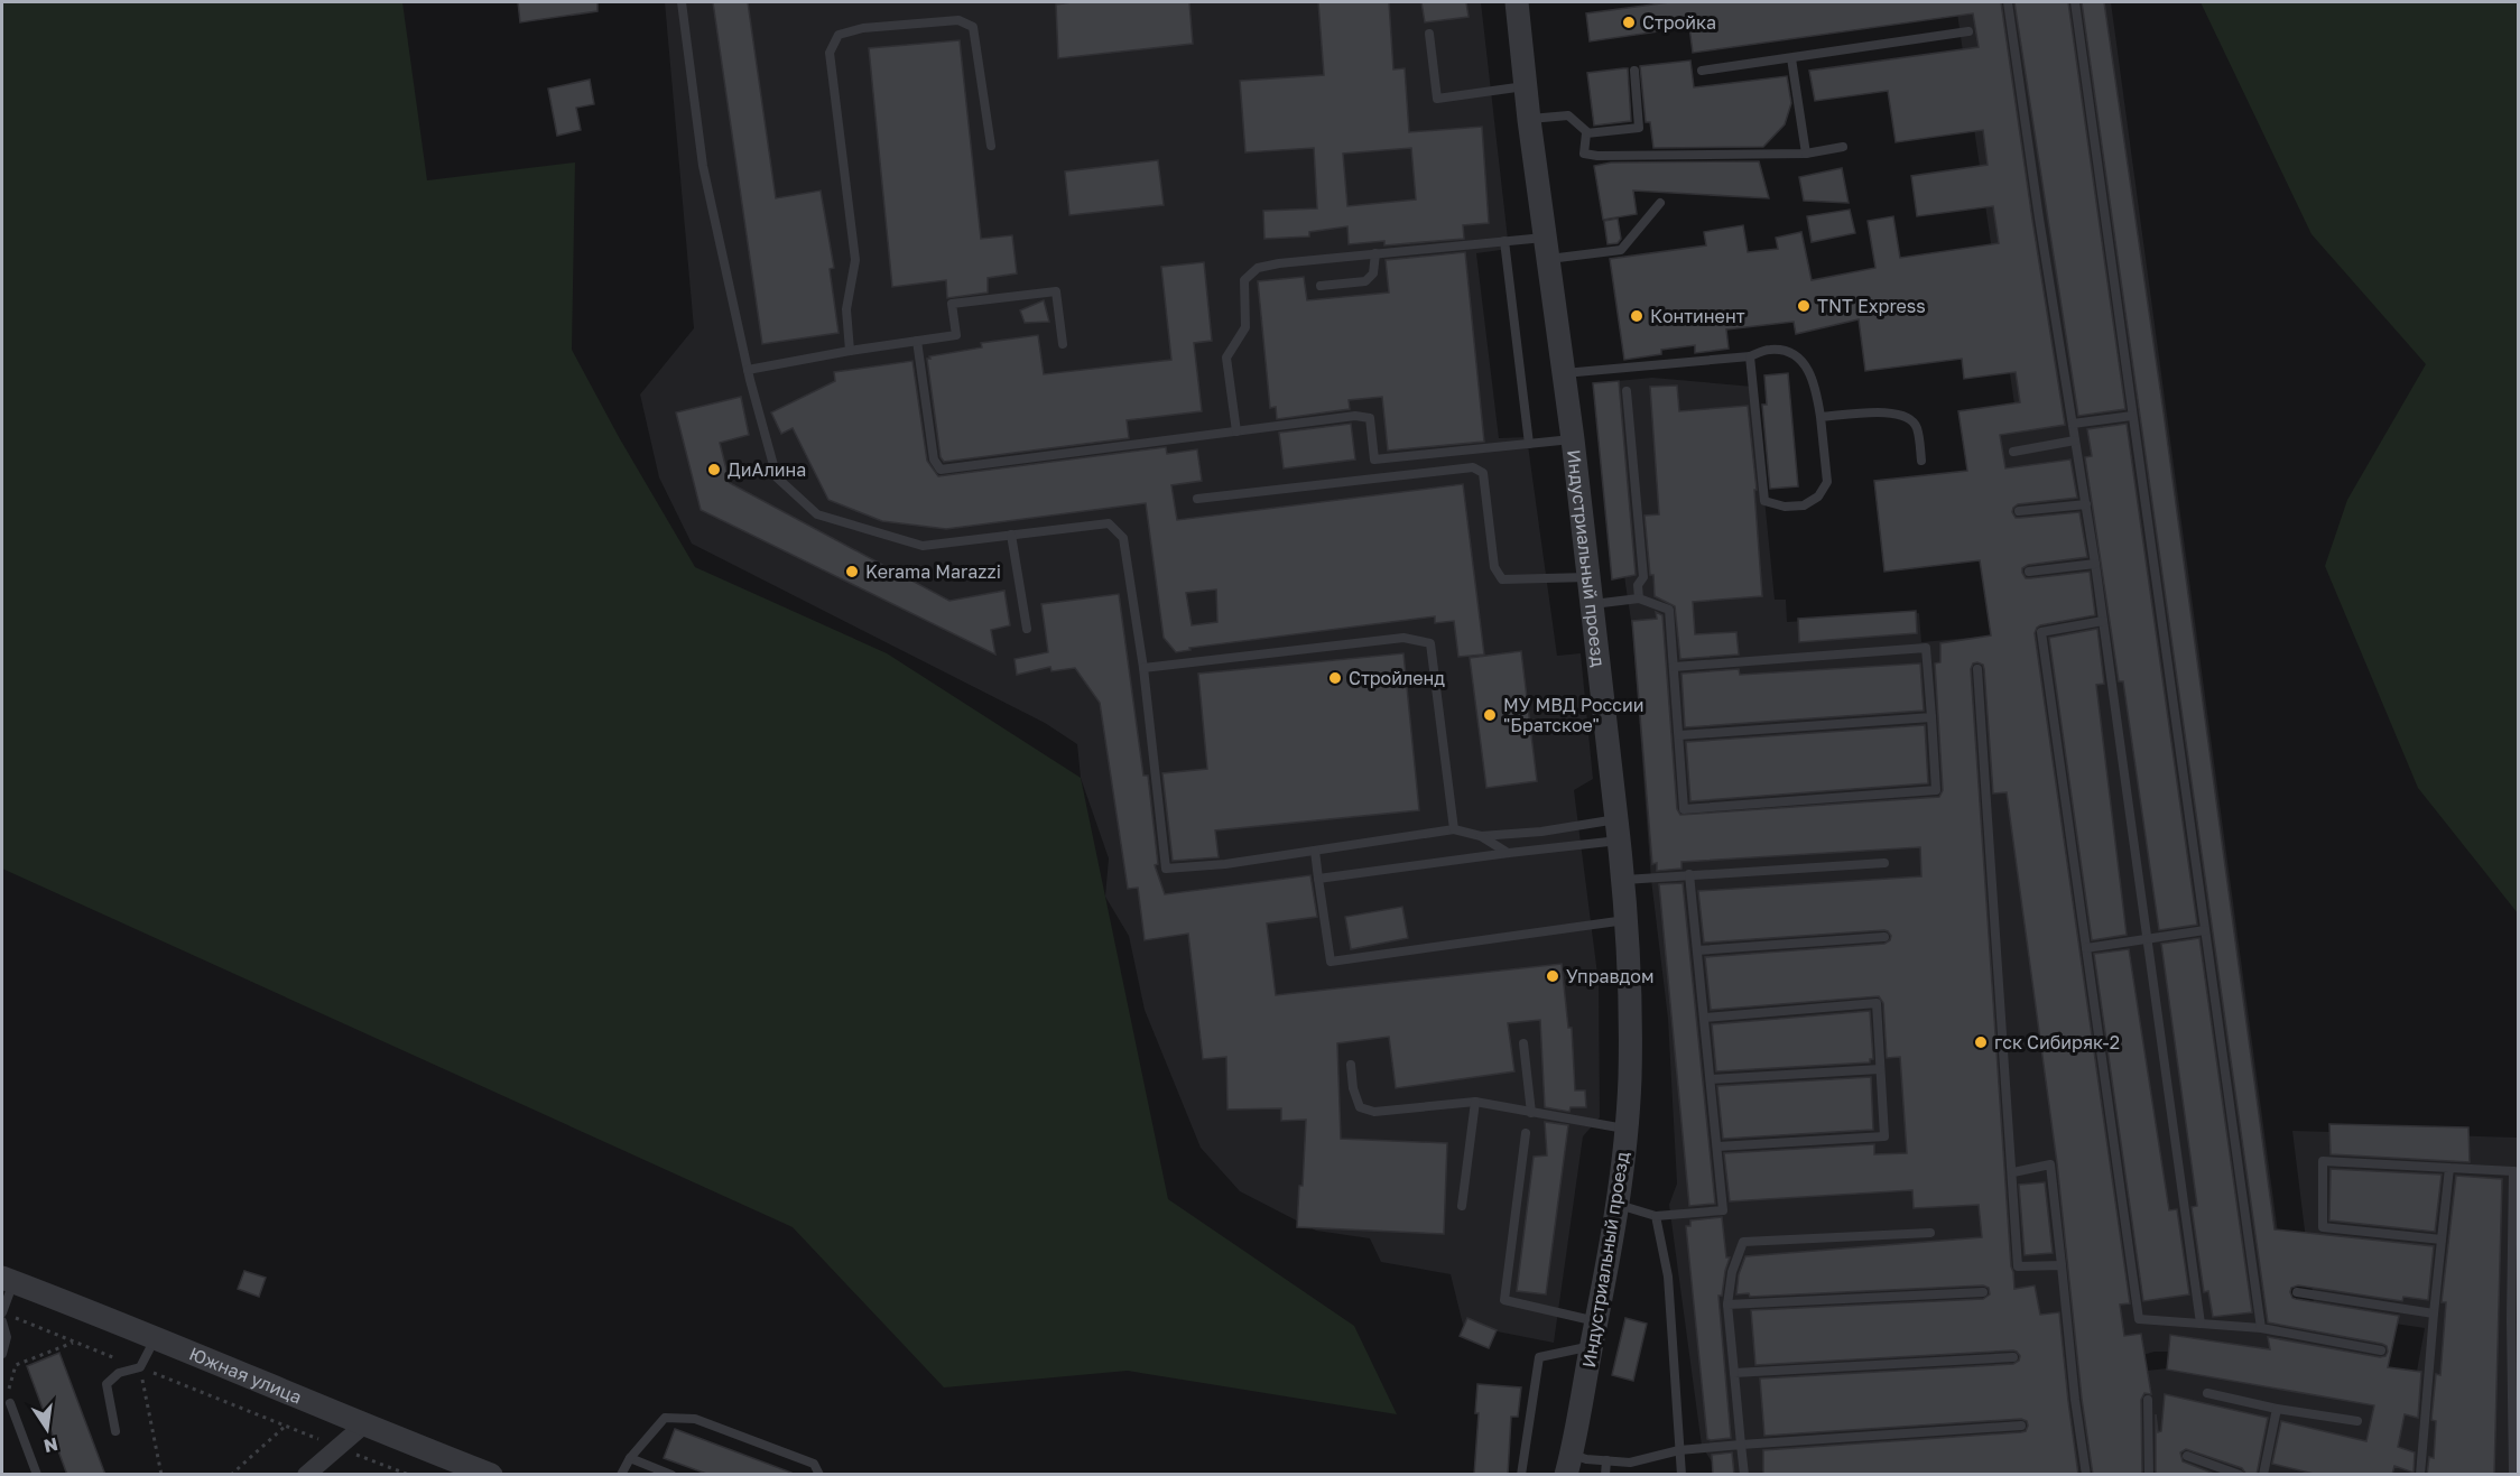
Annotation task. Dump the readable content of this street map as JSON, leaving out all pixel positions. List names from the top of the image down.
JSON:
{
  "streets": {
    "street": ["Индустриальный проезд", "Южная улица"]
  },
  "places": [
    "Стройка",
    "TNT Express",
    "Континент",
    "ДиАлина",
    "Kerama Marazzi",
    "Стройленд",
    "МУ МВД России \"Братское\"",
    "Управдом",
    "гск Сибиряк-2"
  ],
  "north": "bottom"
}
